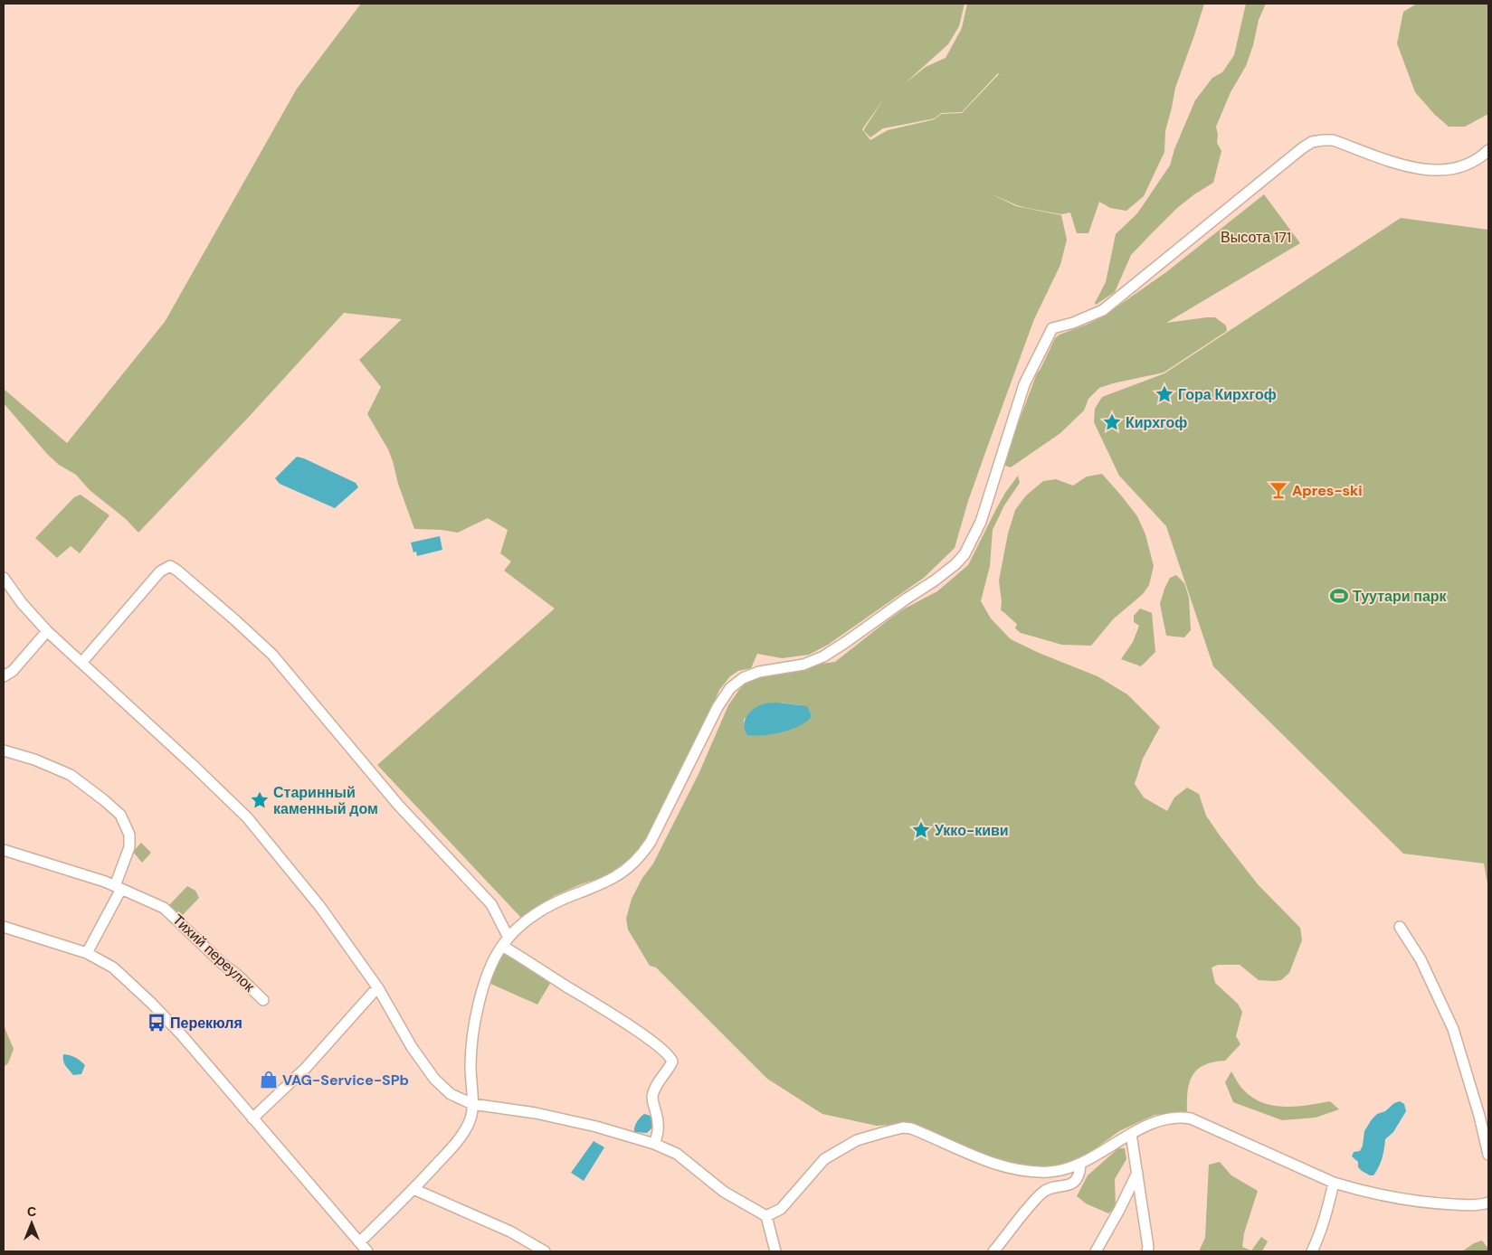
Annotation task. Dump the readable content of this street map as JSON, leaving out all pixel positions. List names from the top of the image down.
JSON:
{
  "streets": {
    "street": ["Тихий переулок"]
  },
  "parks": ["Высота 171"],
  "places": {
    "place": [
      "Гора Кирхгоф",
      "Кирхгоф",
      "Старинный каменный дом",
      "Укко-киви"
    ],
    "bar": ["Apres-ski"],
    "sports": ["Туутари парк"],
    "bus stop": ["Перекюля"],
    "shop": ["VAG-Service-SPb"]
  },
  "north": "top"
}
